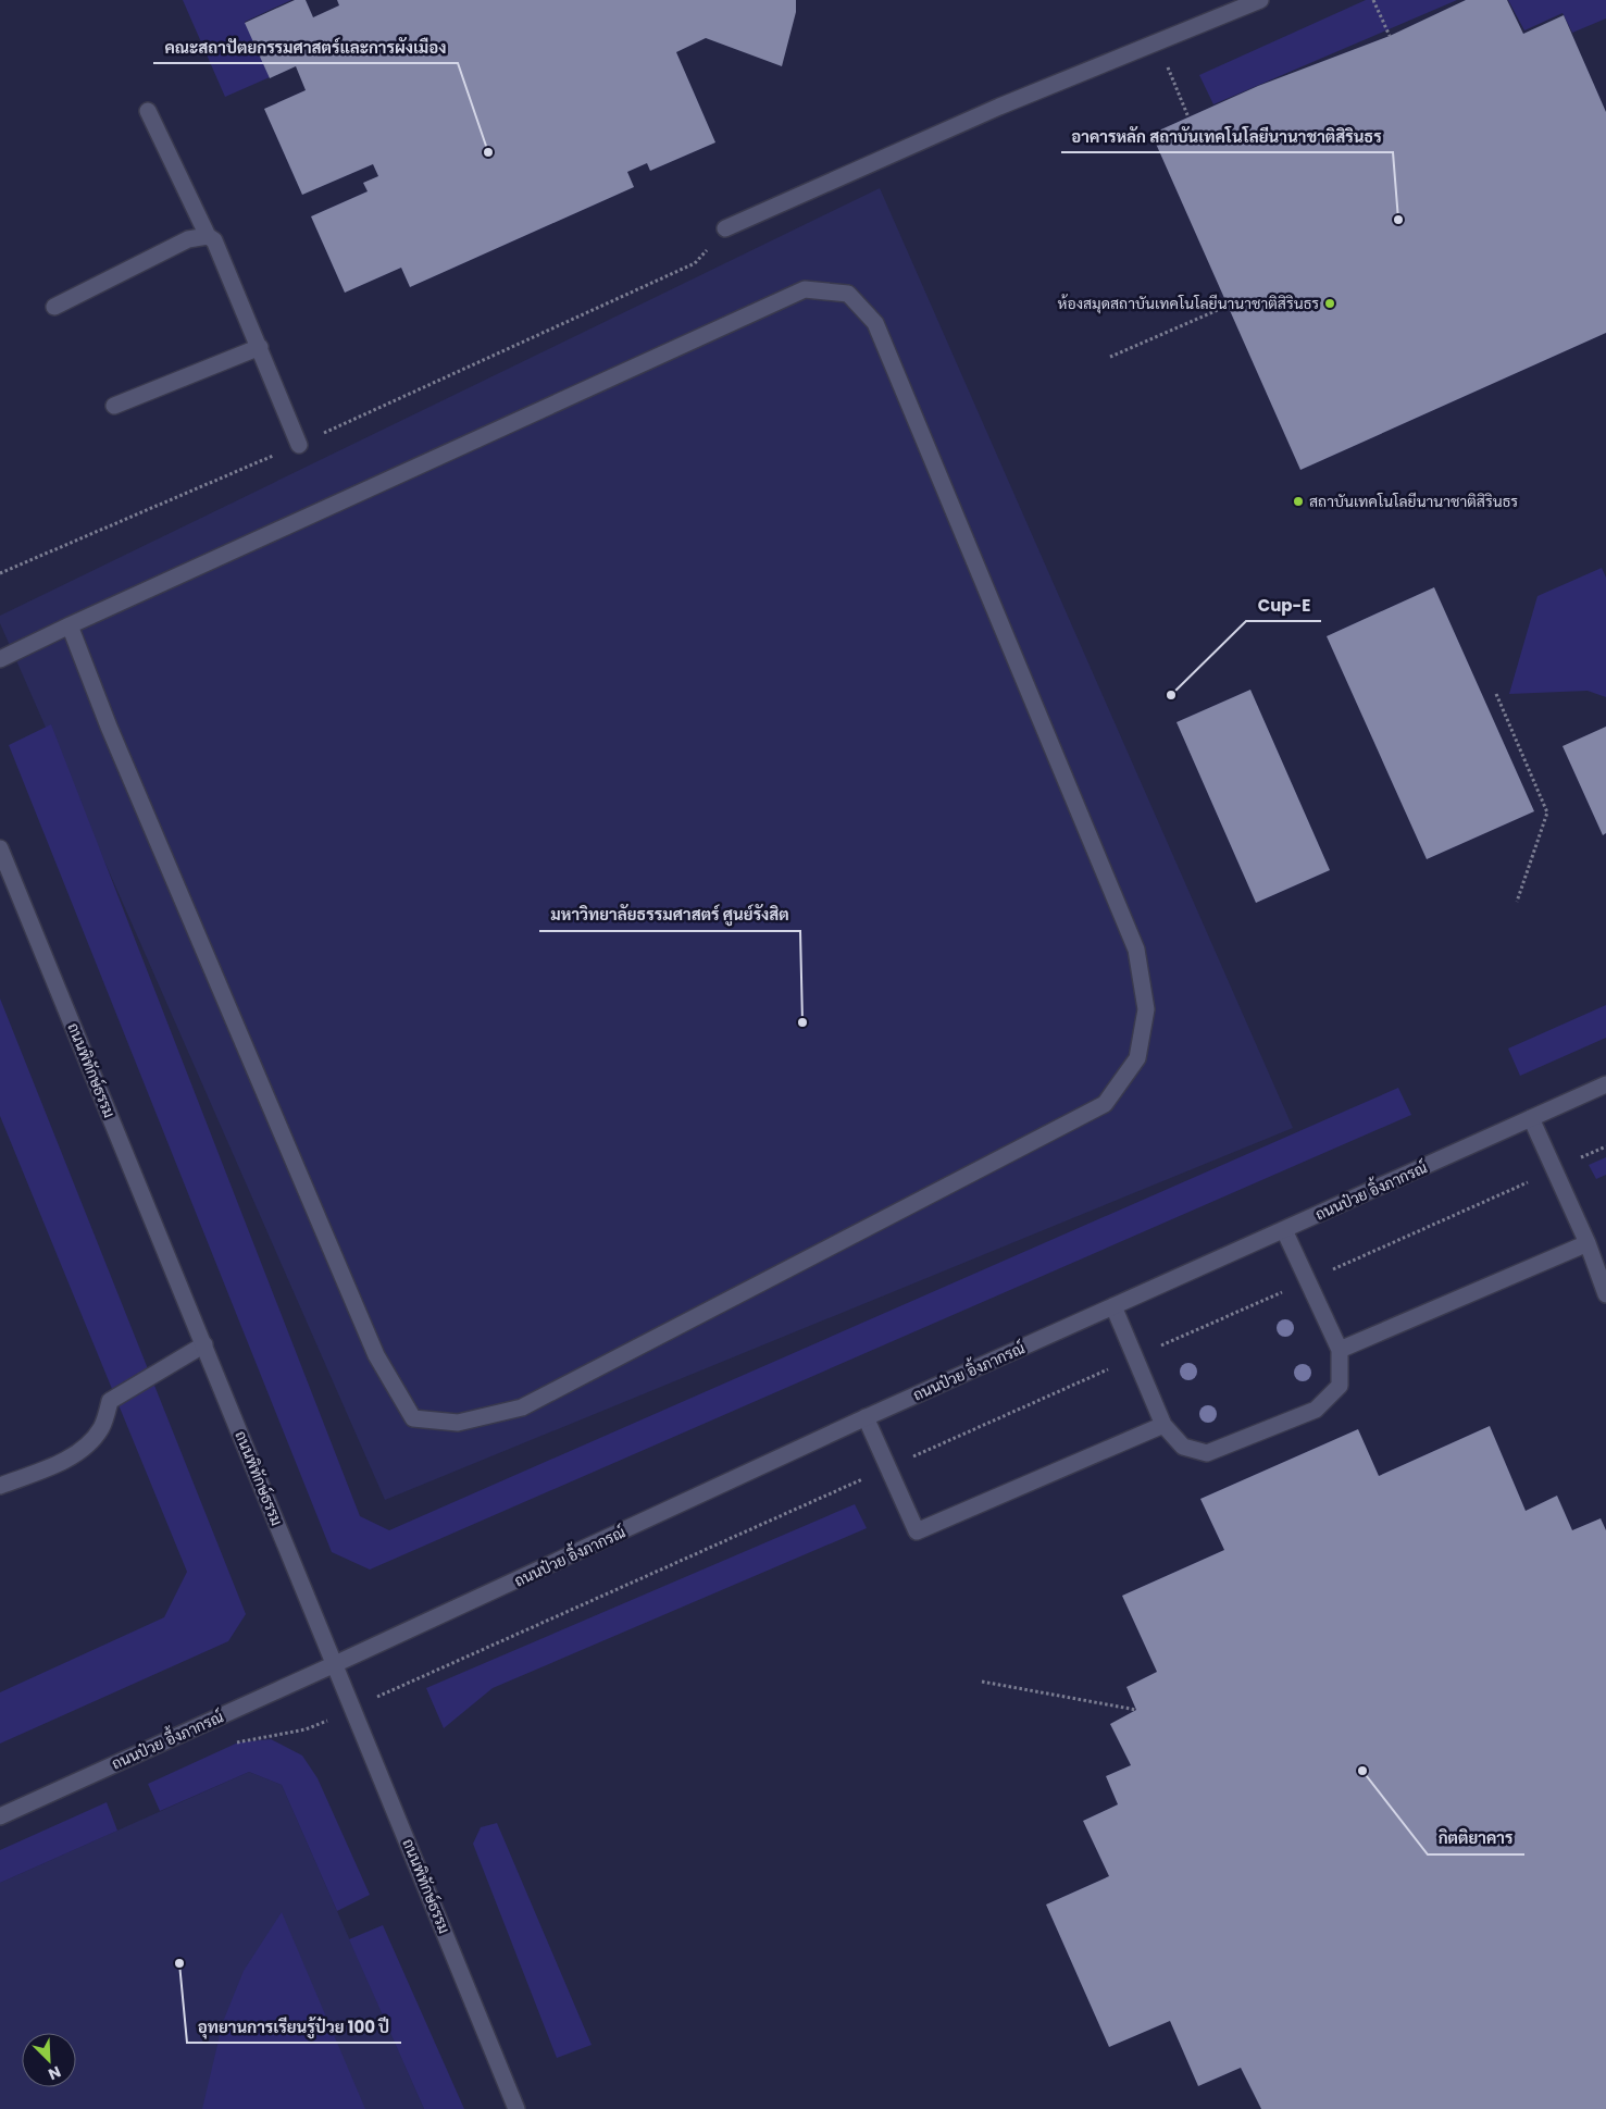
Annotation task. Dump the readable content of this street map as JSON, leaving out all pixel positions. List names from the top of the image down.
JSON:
{
  "streets": {
    "street": ["ถนนพิทักษ์ธรรม", "ถนนป๋วย อิ้งภากรณ์", "ถนนป๋วย อึ้งภากรณ์"]
  },
  "crossings": [
    ["ถนนพิทักษ์ธรรม", "ถนนป๋วย อิ้งภากรณ์"],
    ["ถนนพิทักษ์ธรรม", "ถนนป๋วย อึ้งภากรณ์"],
    ["ถนนป๋วย อิ้งภากรณ์", "ถนนป๋วย อึ้งภากรณ์"]
  ],
  "places": [
    "คณะสถาปัตยกรรมศาสตร์และการผังเมือง",
    "อาคารหลัก สถาบันเทคโนโลยีนานาชาติสิรินธร",
    "ห้องสมุดสถาบันเทคโนโลยีนานาชาติสิรินธร",
    "สถาบันเทคโนโลยีนานาชาติสิรินธร",
    "Cup-E",
    "มหาวิทยาลัยธรรมศาสตร์ ศูนย์รังสิต",
    "กิตติยาคาร",
    "อุทยานการเรียนรู้ป๋วย 100 ปี"
  ],
  "north": "bottom right"
}
